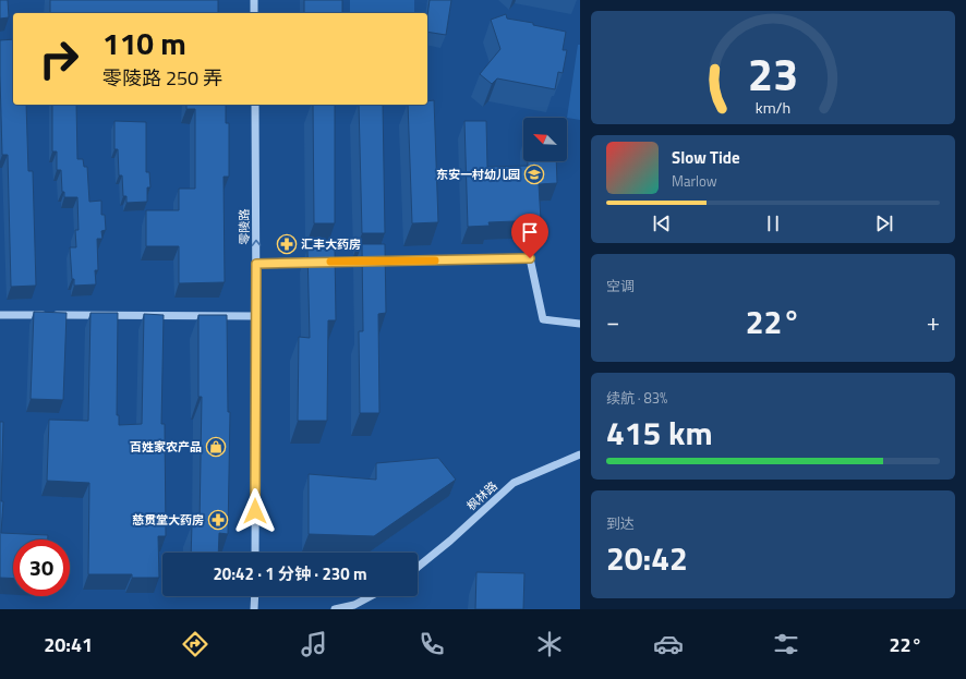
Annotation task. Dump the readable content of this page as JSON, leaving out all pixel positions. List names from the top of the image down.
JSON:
{
  "streets": {
    "street": ["零陵路", "枫林路"]
  },
  "one_way": ["零陵路"],
  "places": {
    "school or university": ["东安一村幼儿园"],
    "pharmacy": ["汇丰大药房", "慈贯堂大药房"],
    "shop": ["百姓家农产品"]
  },
  "north": "top left",
  "page": {
    "turn": ["110 m", "零陵路 250 弄"],
    "song": ["Slow Tide", "Marlow"],
    "tile": [
      "空调",
      ["续航 · 83%", "415 km"],
      ["到达", "20:42"]
    ],
    "heat": ["−", "22°", "+"],
    "limit": "30",
    "trip": "20:42 · 1 分钟 · 230 m",
    "tabs": ["20:41", "22°"],
    "gauge": ["23", "km/h"]
  }
}
